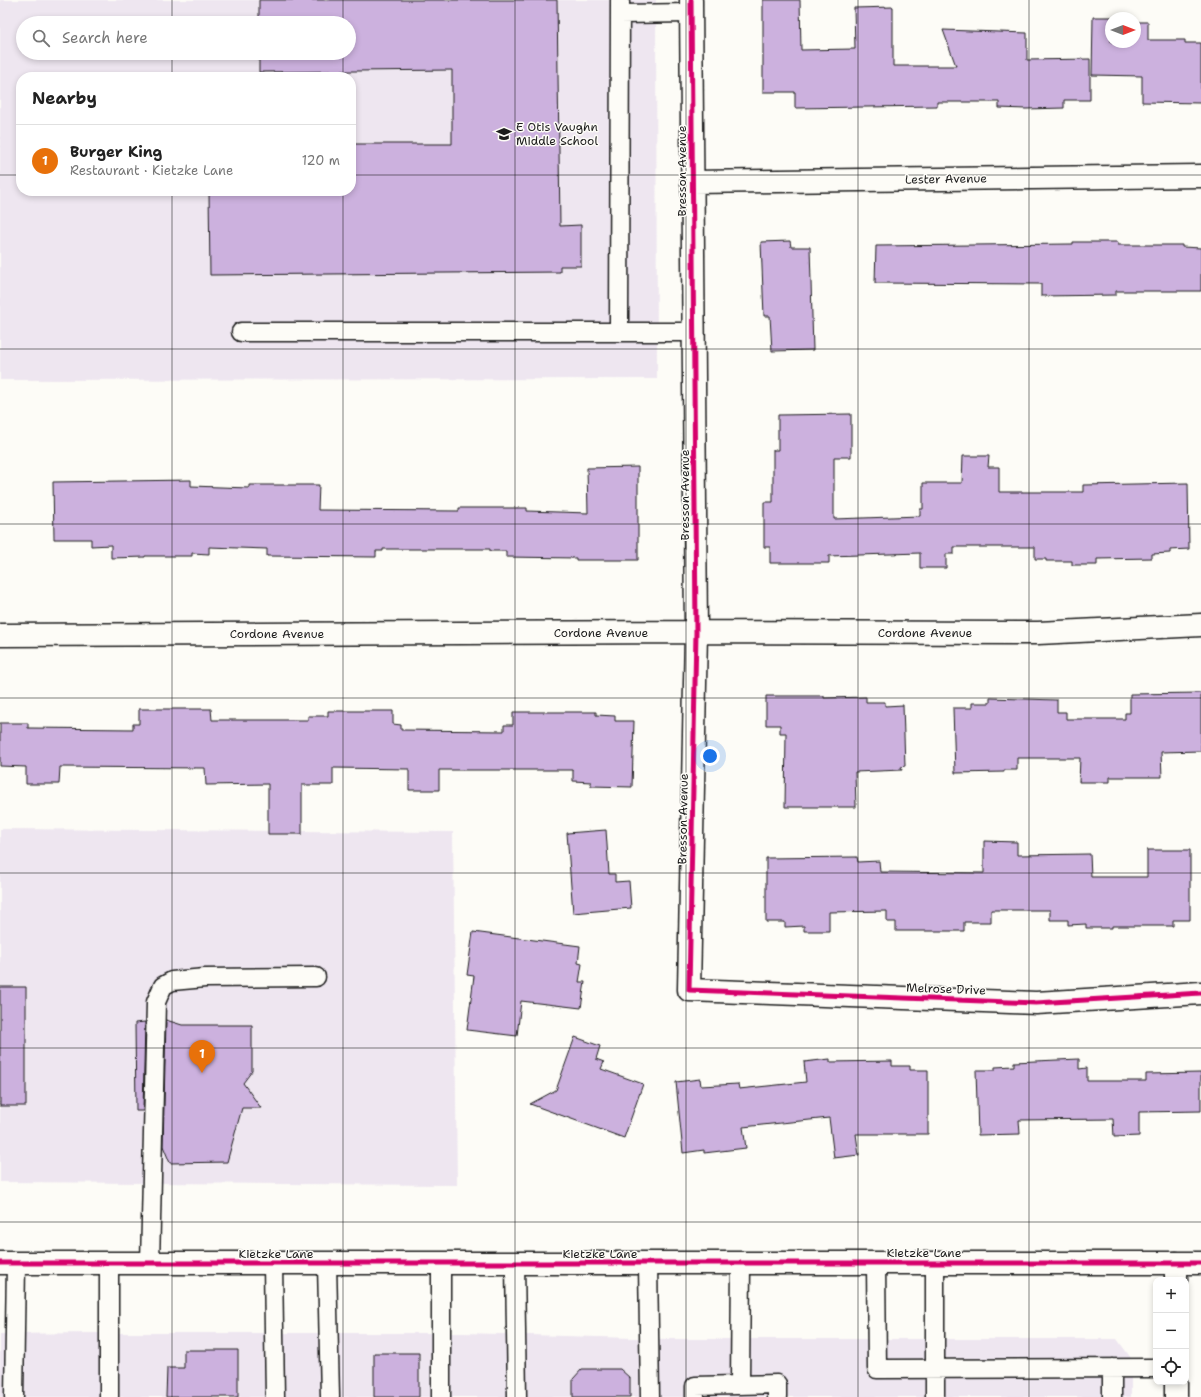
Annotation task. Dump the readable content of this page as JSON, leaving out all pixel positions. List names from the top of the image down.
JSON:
{
  "streets": {
    "street": [
      "Bresson Avenue",
      "Lester Avenue",
      "Cordone Avenue",
      "Melrose Drive",
      "Kietzke Lane"
    ]
  },
  "crossings": [
    ["Bresson Avenue", "Lester Avenue"],
    ["Bresson Avenue", "Cordone Avenue"],
    ["Bresson Avenue", "Melrose Drive"]
  ],
  "places": {
    "school or university": ["E Otis Vaughn Middle School"]
  },
  "north": "right",
  "page": {
    "search": "Search here",
    "heading": "Nearby",
    "list": [
      {
        "mark": "1",
        "name": "Burger King",
        "note": "Restaurant · Kietzke Lane",
        "value": "120 m"
      }
    ],
    "pins": "1",
    "map_buttons": ["+", "−"]
  }
}
